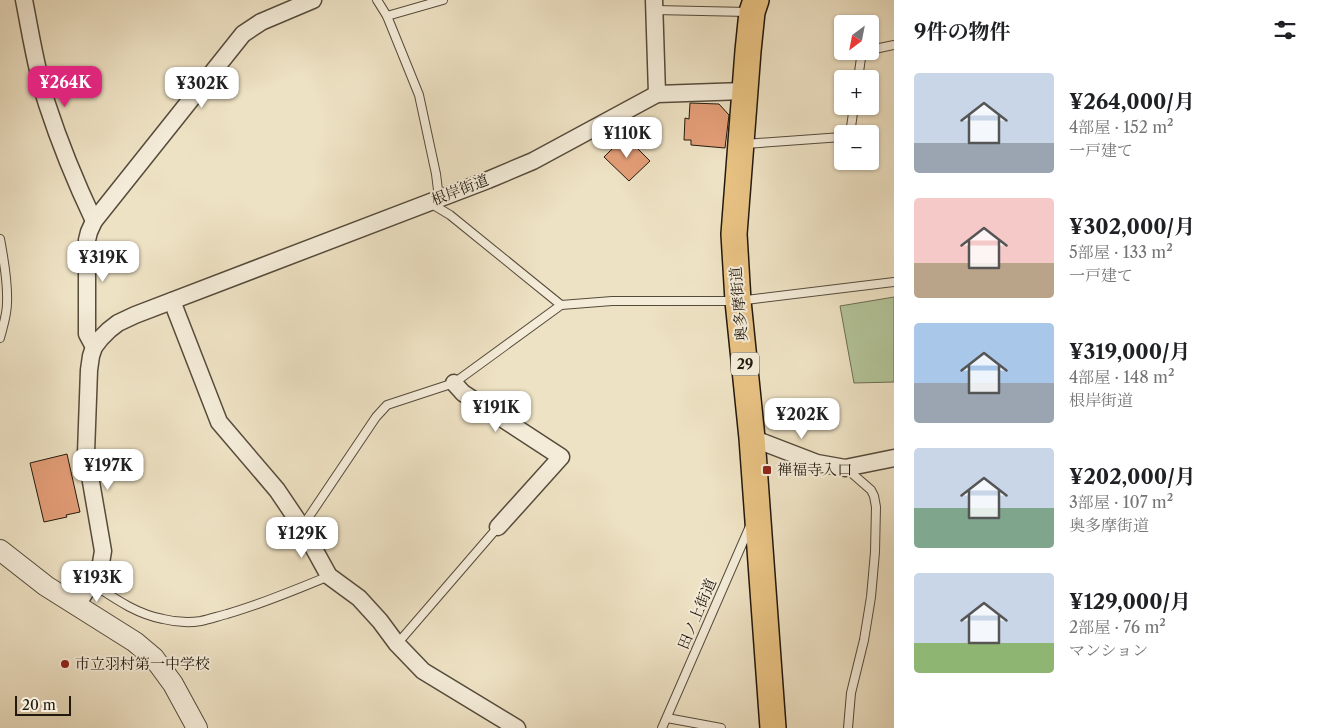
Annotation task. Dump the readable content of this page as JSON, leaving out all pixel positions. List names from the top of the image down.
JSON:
{
  "streets": {
    "main road": ["奥多摩街道", "29"],
    "street": ["根岸街道"],
    "lane": ["田ノ上街道"]
  },
  "crossings": [
    ["根岸街道", "奥多摩街道"],
    ["奥多摩街道", "田ノ上街道"]
  ],
  "places": {
    "transit": ["禅福寺入口"],
    "other": ["市立羽村第一中学校"]
  },
  "scale_bar": "20 m",
  "north": "bottom left",
  "page": {
    "heading": "9件の物件",
    "map_buttons": ["+", "−"],
    "list": [
      {
        "name": "¥264,000/月",
        "note": "4部屋 · 152 m² · 一戸建て"
      },
      {
        "name": "¥302,000/月",
        "note": "5部屋 · 133 m² · 一戸建て"
      },
      {
        "name": "¥319,000/月",
        "note": "4部屋 · 148 m² · 根岸街道"
      },
      {
        "name": "¥202,000/月",
        "note": "3部屋 · 107 m² · 奥多摩街道"
      },
      {
        "name": "¥129,000/月",
        "note": "2部屋 · 76 m² · マンション"
      }
    ],
    "price": [
      "¥264K",
      "¥302K",
      "¥110K",
      "¥319K",
      "¥191K",
      "¥202K",
      "¥197K",
      "¥129K",
      "¥193K"
    ],
    "scale": "20 m"
  }
}
